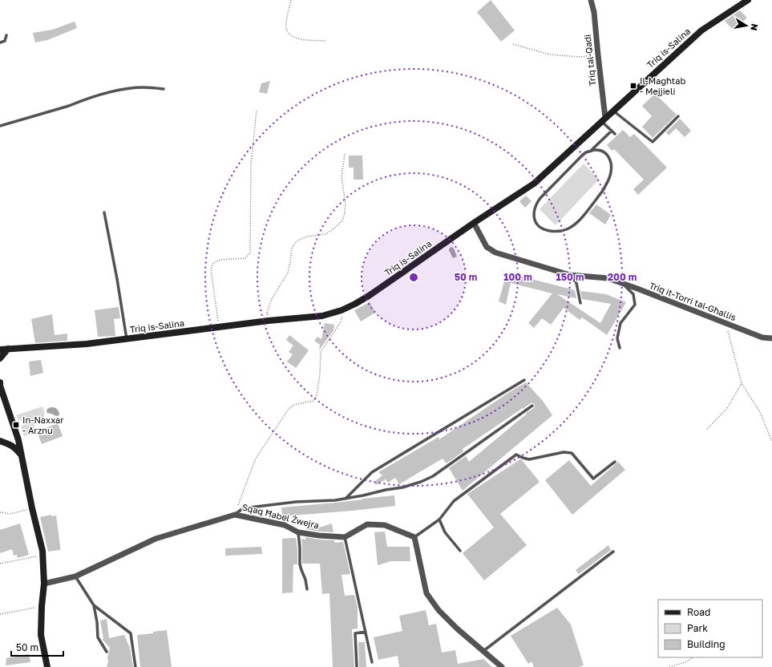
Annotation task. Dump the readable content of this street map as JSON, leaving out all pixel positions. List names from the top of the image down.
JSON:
{
  "streets": {
    "main road": ["Triq is-Salina"],
    "street": ["Triq tal-Qadi", "Triq it-Torri tal-Għallis", "Sqaq Ħabel Żwejra"]
  },
  "crossings": [
    ["Triq is-Salina", "Triq tal-Qadi"],
    ["Triq is-Salina", "Triq it-Torri tal-Għallis"]
  ],
  "places": {
    "transit": ["Il-Magħtab - Mejjieli", "In-Naxxar - Arznu"]
  },
  "legend": ["Road", "Park", "Building"],
  "scale_bar": "50 m",
  "north": "right",
  "rings": [
    "50 m",
    "100 m",
    "150 m",
    "200 m"
  ]
}
